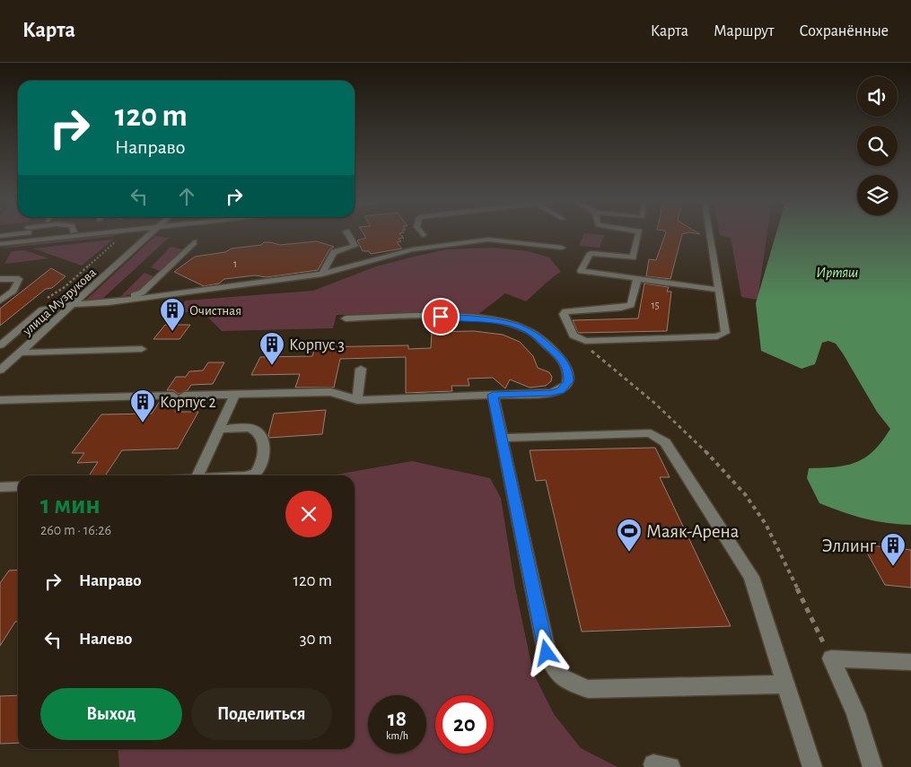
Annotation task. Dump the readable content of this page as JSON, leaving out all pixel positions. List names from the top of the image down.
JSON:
{
  "streets": {
    "street": ["улица Музрукова"]
  },
  "water": ["Иртяш"],
  "places": {
    "building": [
      "Очистная",
      "Корпус 3",
      "Корпус 2",
      "Эллинг"
    ],
    "sports": ["Маяк-Арена"]
  },
  "house_numbers": ["1", "15"],
  "page": {
    "header": "Карта",
    "nav": ["Карта", "Маршрут", "Сохранённые"],
    "turn": ["120 m", "Направо"],
    "heading": ["1 мин", "260 m · 16:26"],
    "list": [
      {
        "name": "Направо",
        "value": "120 m"
      },
      {
        "name": "Налево",
        "value": "30 m"
      }
    ],
    "buttons": ["Выход", "Поделиться"],
    "speed": "18 km/h",
    "limit": "20"
  }
}
